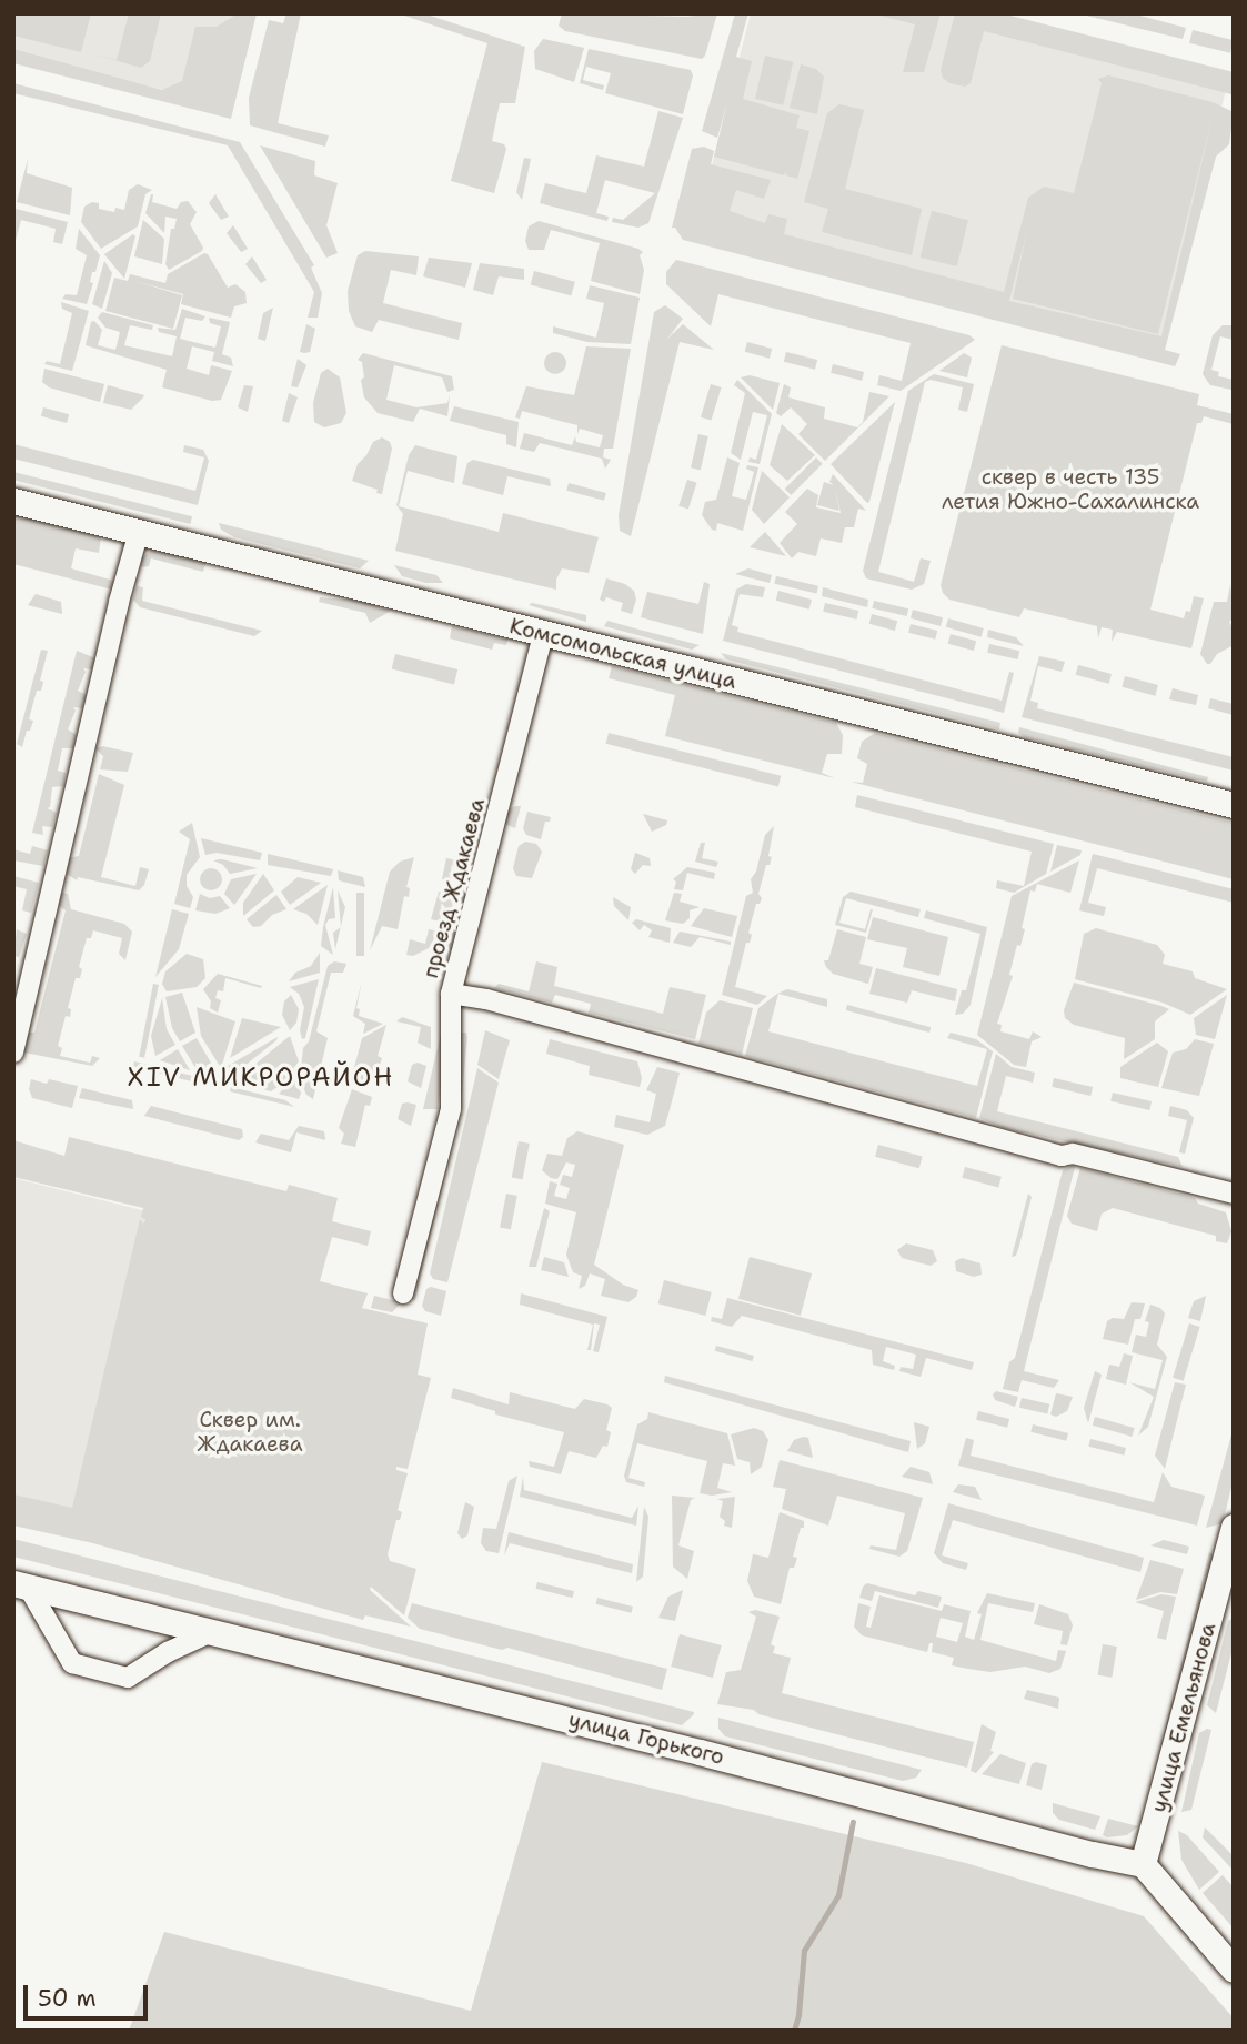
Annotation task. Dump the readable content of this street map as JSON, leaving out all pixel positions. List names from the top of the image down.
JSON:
{
  "streets": {
    "main road": ["Комсомольская улица", "улица Емельянова", "улица Горького"],
    "street": ["проезд Ждакаева"]
  },
  "crossings": [
    ["Комсомольская улица", "проезд Ждакаева"],
    ["улица Емельянова", "улица Горького"]
  ],
  "districts": ["XIV МИКРОРАЙОН"],
  "parks": ["сквер в честь 135 летия Южно-Сахалинска", "Сквер им. Ждакаева"],
  "scale_bar": "50 m"
}
